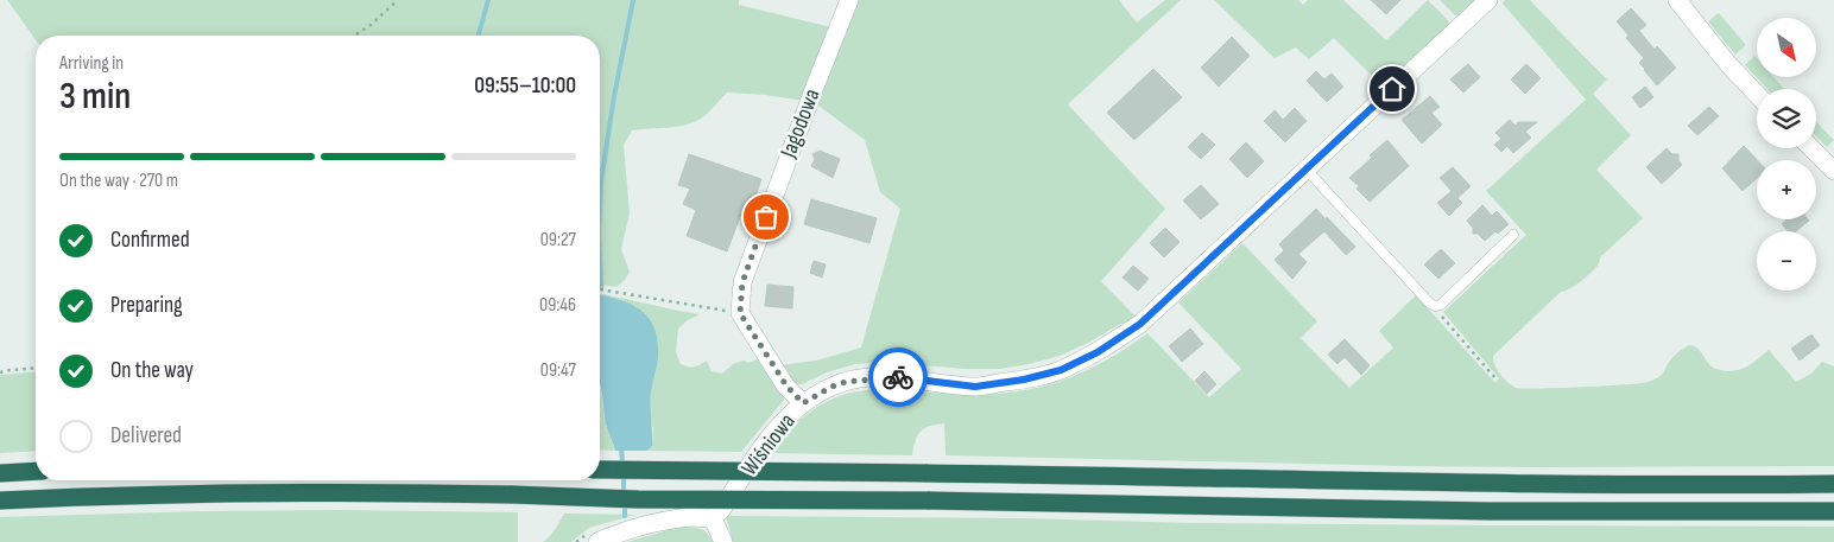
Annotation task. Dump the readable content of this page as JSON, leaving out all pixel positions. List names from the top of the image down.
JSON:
{
  "streets": {
    "street": ["Jagodowa", "Wiśniowa"]
  },
  "north": "bottom right",
  "page": {
    "map_buttons": ["+", "−"],
    "heading": ["3 min", "Arriving in", "09:55–10:00"],
    "bar": "On the way · 270 m",
    "list": [
      ["Confirmed", "09:27"],
      ["Preparing", "09:46"],
      ["On the way", "09:47"],
      "Delivered"
    ]
  }
}
